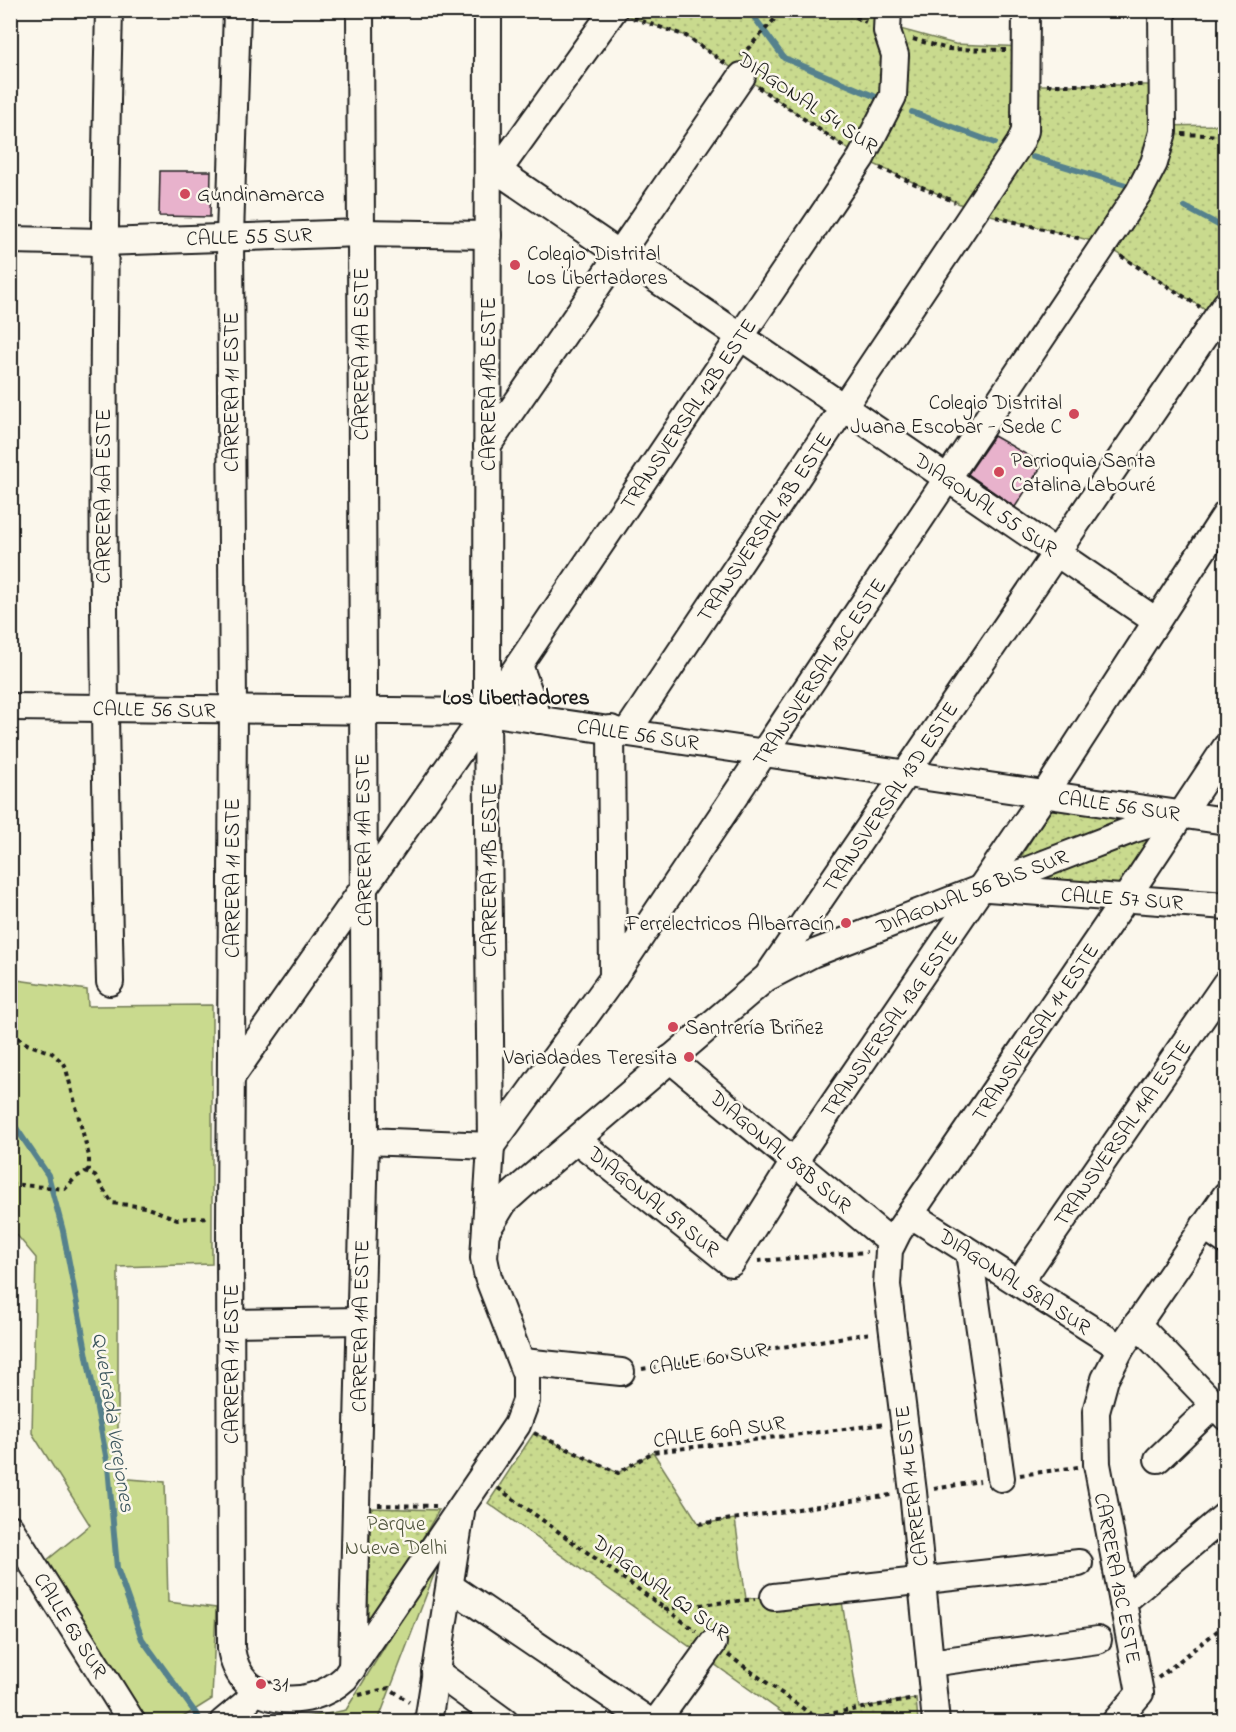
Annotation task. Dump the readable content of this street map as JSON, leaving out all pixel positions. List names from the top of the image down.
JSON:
{
  "streets": {
    "street": [
      "CALLE 55 SUR",
      "CARRERA 11A ESTE",
      "CARRERA 11B ESTE",
      "CARRERA 11 ESTE",
      "TRANSVERSAL 12B ESTE",
      "CARRERA 10A ESTE",
      "DIAGONAL 55 SUR",
      "TRANSVERSAL 13B ESTE",
      "TRANSVERSAL 13C ESTE",
      "CALLE 56 SUR",
      "TRANSVERSAL 13D ESTE",
      "DIAGONAL 56 BIS SUR",
      "CALLE 57 SUR",
      "TRANSVERSAL 13G ESTE",
      "TRANSVERSAL 14 ESTE",
      "TRANSVERSAL 14A ESTE",
      "DIAGONAL 58B SUR",
      "DIAGONAL 59 SUR",
      "DIAGONAL 58A SUR",
      "CALLE 60 SUR",
      "CARRERA 14 ESTE",
      "CARRERA 13C ESTE",
      "CALLE 63 SUR"
    ],
    "path": ["DIAGONAL 54 SUR", "CALLE 60A SUR", "DIAGONAL 62 SUR"]
  },
  "crossings": [
    ["DIAGONAL 54 SUR", "TRANSVERSAL 12B ESTE"],
    ["DIAGONAL 54 SUR", "TRANSVERSAL 13B ESTE"],
    ["DIAGONAL 54 SUR", "TRANSVERSAL 13C ESTE"],
    ["DIAGONAL 54 SUR", "TRANSVERSAL 13D ESTE"],
    ["CALLE 55 SUR", "CARRERA 11A ESTE"],
    ["CALLE 55 SUR", "CARRERA 11B ESTE"],
    ["CALLE 55 SUR", "CARRERA 11 ESTE"],
    ["CALLE 55 SUR", "CARRERA 10A ESTE"],
    ["CARRERA 11A ESTE", "CARRERA 11B ESTE"],
    ["CARRERA 11A ESTE", "TRANSVERSAL 12B ESTE"],
    ["CARRERA 11A ESTE", "CALLE 56 SUR"],
    ["CARRERA 11B ESTE", "CARRERA 11 ESTE"],
    ["CARRERA 11B ESTE", "TRANSVERSAL 12B ESTE"],
    ["CARRERA 11B ESTE", "DIAGONAL 55 SUR"],
    ["CARRERA 11B ESTE", "TRANSVERSAL 13C ESTE"],
    ["CARRERA 11B ESTE", "CALLE 56 SUR"],
    ["CARRERA 11B ESTE", "TRANSVERSAL 13D ESTE"],
    ["CARRERA 11B ESTE", "CALLE 60 SUR"],
    ["CARRERA 11B ESTE", "CALLE 60A SUR"],
    ["CARRERA 11B ESTE", "DIAGONAL 62 SUR"],
    ["CARRERA 11 ESTE", "TRANSVERSAL 12B ESTE"],
    ["CARRERA 11 ESTE", "CALLE 56 SUR"],
    ["TRANSVERSAL 12B ESTE", "DIAGONAL 55 SUR"],
    ["TRANSVERSAL 12B ESTE", "CALLE 56 SUR"],
    ["CARRERA 10A ESTE", "CALLE 56 SUR"],
    ["DIAGONAL 55 SUR", "TRANSVERSAL 13B ESTE"],
    ["DIAGONAL 55 SUR", "TRANSVERSAL 13C ESTE"],
    ["DIAGONAL 55 SUR", "TRANSVERSAL 13D ESTE"],
    ["DIAGONAL 55 SUR", "TRANSVERSAL 13G ESTE"],
    ["TRANSVERSAL 13B ESTE", "CALLE 56 SUR"],
    ["TRANSVERSAL 13C ESTE", "CALLE 56 SUR"],
    ["CALLE 56 SUR", "TRANSVERSAL 13D ESTE"],
    ["CALLE 56 SUR", "DIAGONAL 56 BIS SUR"],
    ["CALLE 56 SUR", "TRANSVERSAL 13G ESTE"],
    ["CALLE 56 SUR", "TRANSVERSAL 14 ESTE"],
    ["TRANSVERSAL 13D ESTE", "DIAGONAL 56 BIS SUR"],
    ["TRANSVERSAL 13D ESTE", "DIAGONAL 58B SUR"],
    ["TRANSVERSAL 13D ESTE", "DIAGONAL 59 SUR"],
    ["DIAGONAL 56 BIS SUR", "CALLE 57 SUR"],
    ["DIAGONAL 56 BIS SUR", "TRANSVERSAL 13G ESTE"],
    ["DIAGONAL 56 BIS SUR", "TRANSVERSAL 14 ESTE"],
    ["CALLE 57 SUR", "TRANSVERSAL 13G ESTE"],
    ["CALLE 57 SUR", "TRANSVERSAL 14 ESTE"],
    ["TRANSVERSAL 13G ESTE", "DIAGONAL 58B SUR"],
    ["TRANSVERSAL 13G ESTE", "DIAGONAL 59 SUR"],
    ["TRANSVERSAL 14 ESTE", "DIAGONAL 58B SUR"],
    ["TRANSVERSAL 14 ESTE", "DIAGONAL 58A SUR"],
    ["TRANSVERSAL 14 ESTE", "CARRERA 14 ESTE"],
    ["TRANSVERSAL 14A ESTE", "DIAGONAL 58A SUR"],
    ["DIAGONAL 58B SUR", "CARRERA 14 ESTE"],
    ["DIAGONAL 58A SUR", "CARRERA 13C ESTE"],
    ["CALLE 60 SUR", "CARRERA 14 ESTE"],
    ["CALLE 60A SUR", "CARRERA 14 ESTE"]
  ],
  "districts": ["Los Libertadores"],
  "water": ["Quebrada Verejones"],
  "parks": ["Parque Nueva Delhi"],
  "places": [
    "Gundinamarca",
    "Colegio Distrital Los Libertadores",
    "Colegio Distrital Juana Escobar - Sede C",
    "Parrioquia Santa Catalina Labouré",
    "Ferrelectricos Albarracín",
    "Santrería Briñez",
    "Variadades Teresita",
    "31"
  ]
}
